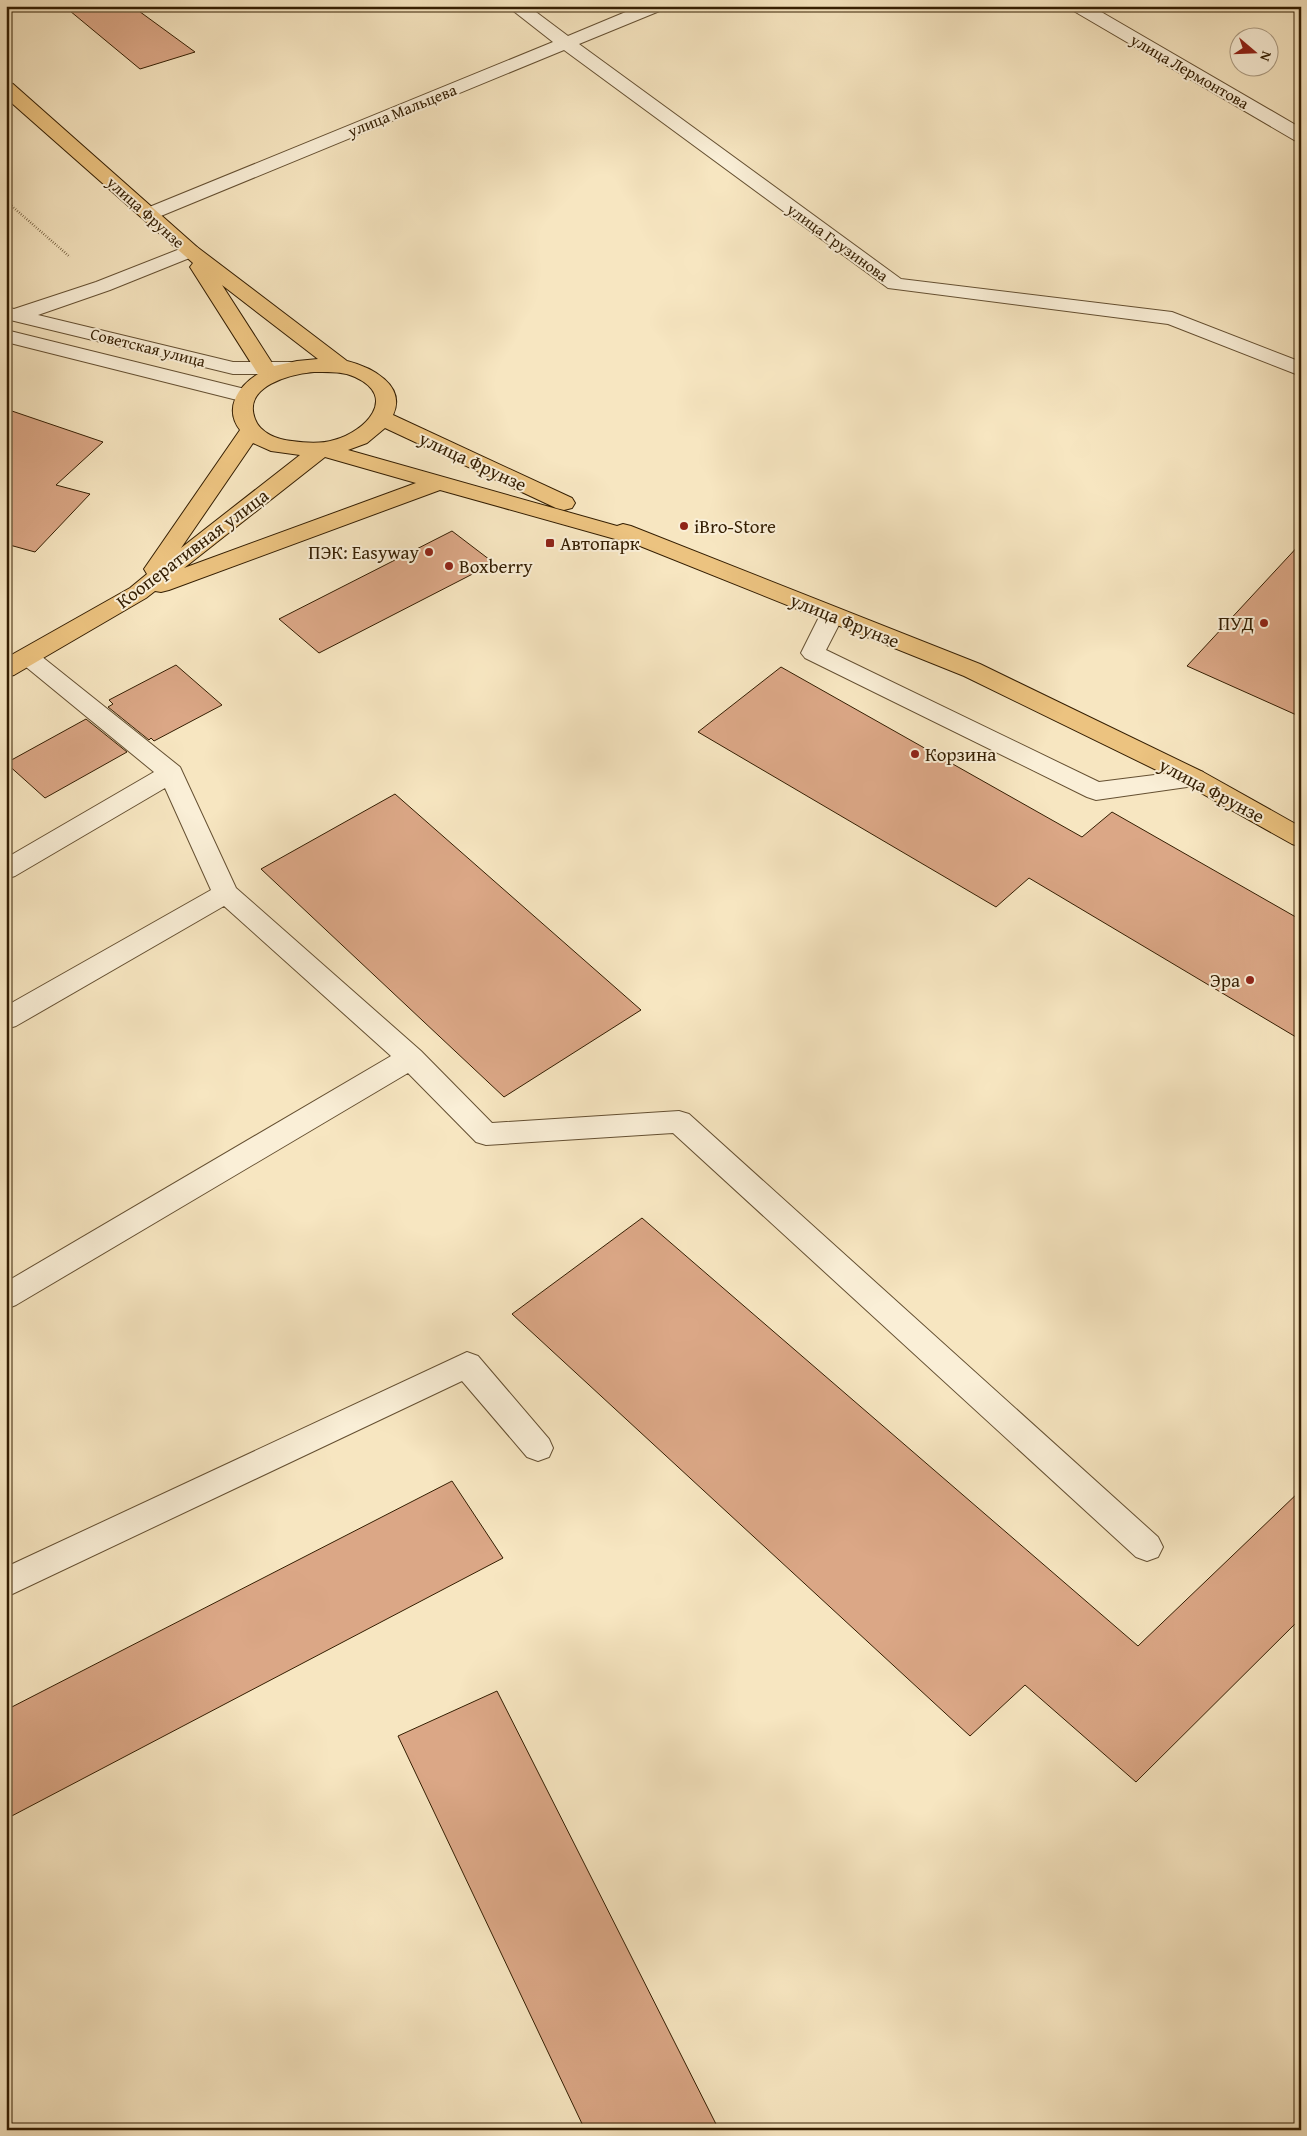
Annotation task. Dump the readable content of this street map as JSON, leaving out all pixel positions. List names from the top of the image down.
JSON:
{
  "streets": {
    "main road": ["улица Фрунзе", "Кооперативная улица"],
    "street": [
      "улица Лермонтова",
      "улица Мальцева",
      "улица Грузинова",
      "Советская улица"
    ]
  },
  "crossings": [
    ["улица Мальцева", "улица Фрунзе"],
    ["улица Мальцева", "улица Грузинова"],
    ["улица Фрунзе", "Советская улица"],
    ["улица Фрунзе", "Кооперативная улица"],
    ["Советская улица", "Кооперативная улица"]
  ],
  "places": {
    "other": [
      "iBro-Store",
      "ПЭК: Easyway",
      "Boxberry",
      "ПУД",
      "Корзина",
      "Эра"
    ],
    "transit": ["Автопарк"]
  },
  "north": "right"
}
